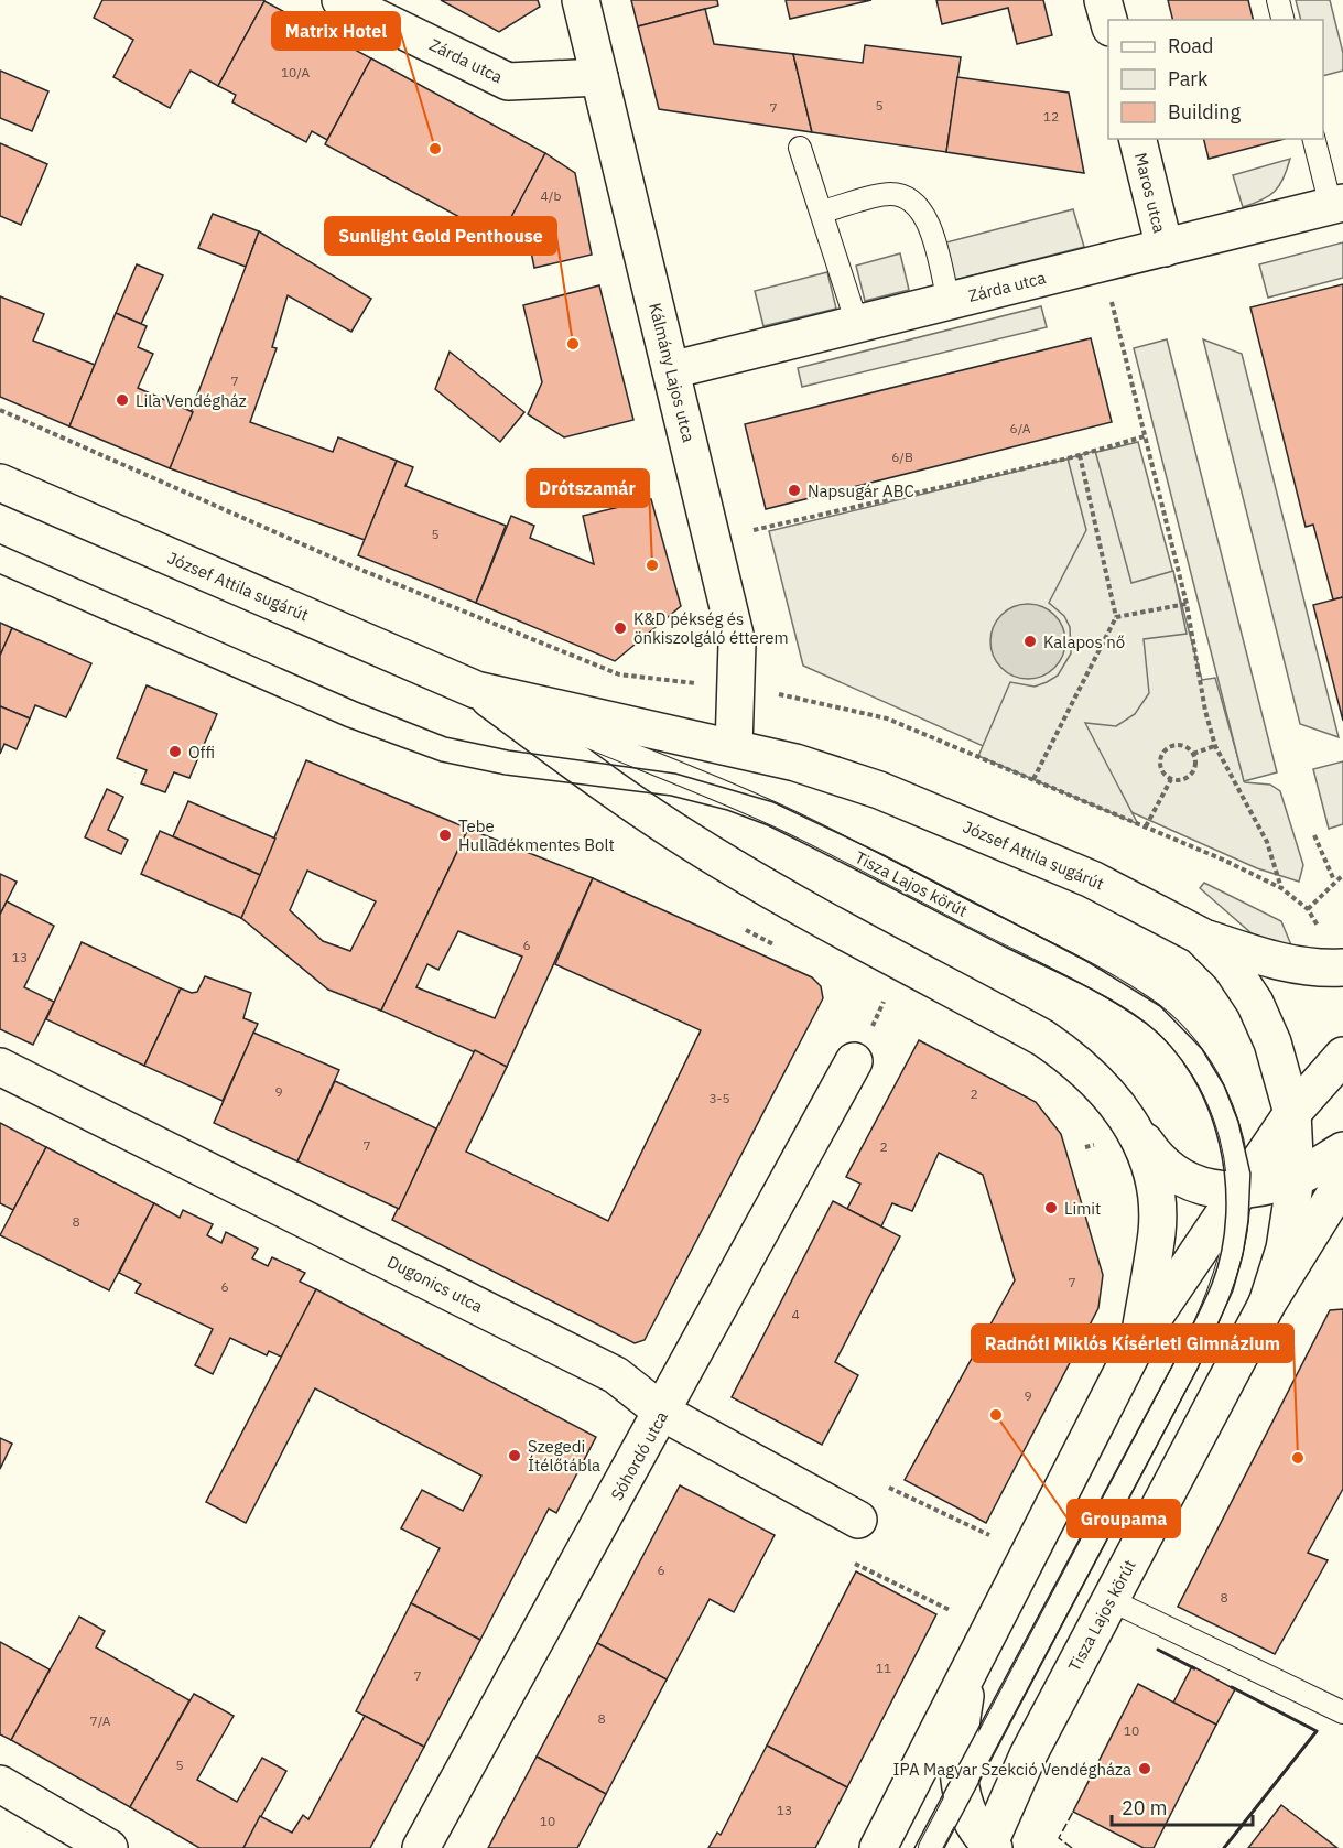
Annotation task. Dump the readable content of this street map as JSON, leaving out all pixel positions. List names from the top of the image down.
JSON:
{
  "streets": {
    "street": [
      "Zárda utca",
      "Maros utca",
      "Kálmány Lajos utca",
      "József Attila sugárút",
      "Tisza Lajos körút",
      "Dugonics utca",
      "Sóhordó utca"
    ]
  },
  "crossings": [
    ["Zárda utca", "Maros utca"],
    ["Zárda utca", "Kálmány Lajos utca"],
    ["Kálmány Lajos utca", "József Attila sugárút"],
    ["József Attila sugárút", "Tisza Lajos körút"],
    ["Dugonics utca", "Sóhordó utca"]
  ],
  "places": [
    "Matrix Hotel",
    "Sunlight Gold Penthouse",
    "Lila Vendégház",
    "Napsugár ABC",
    "Drótszamár",
    "K&D pékség és önkiszolgáló étterem",
    "Kalapos nő",
    "Offi",
    "Tebe Hulladékmentes Bolt",
    "Limit",
    "Groupama",
    "Szegedi Ítélőtábla",
    "Radnóti Miklós Kísérleti Gimnázium",
    "IPA Magyar Szekció Vendégháza"
  ],
  "house_numbers": [
    "10/A",
    "5",
    "7",
    "12",
    "4/b",
    "7",
    "6/A",
    "6/B",
    "5",
    "6",
    "13",
    "9",
    "2",
    "3-5",
    "7",
    "2",
    "8",
    "7",
    "6",
    "4",
    "9",
    "6",
    "8",
    "11",
    "7",
    "8",
    "7/A",
    "10",
    "5",
    "13",
    "10"
  ],
  "legend": ["Road", "Park", "Building"],
  "scale_bar": "20 m"
}
